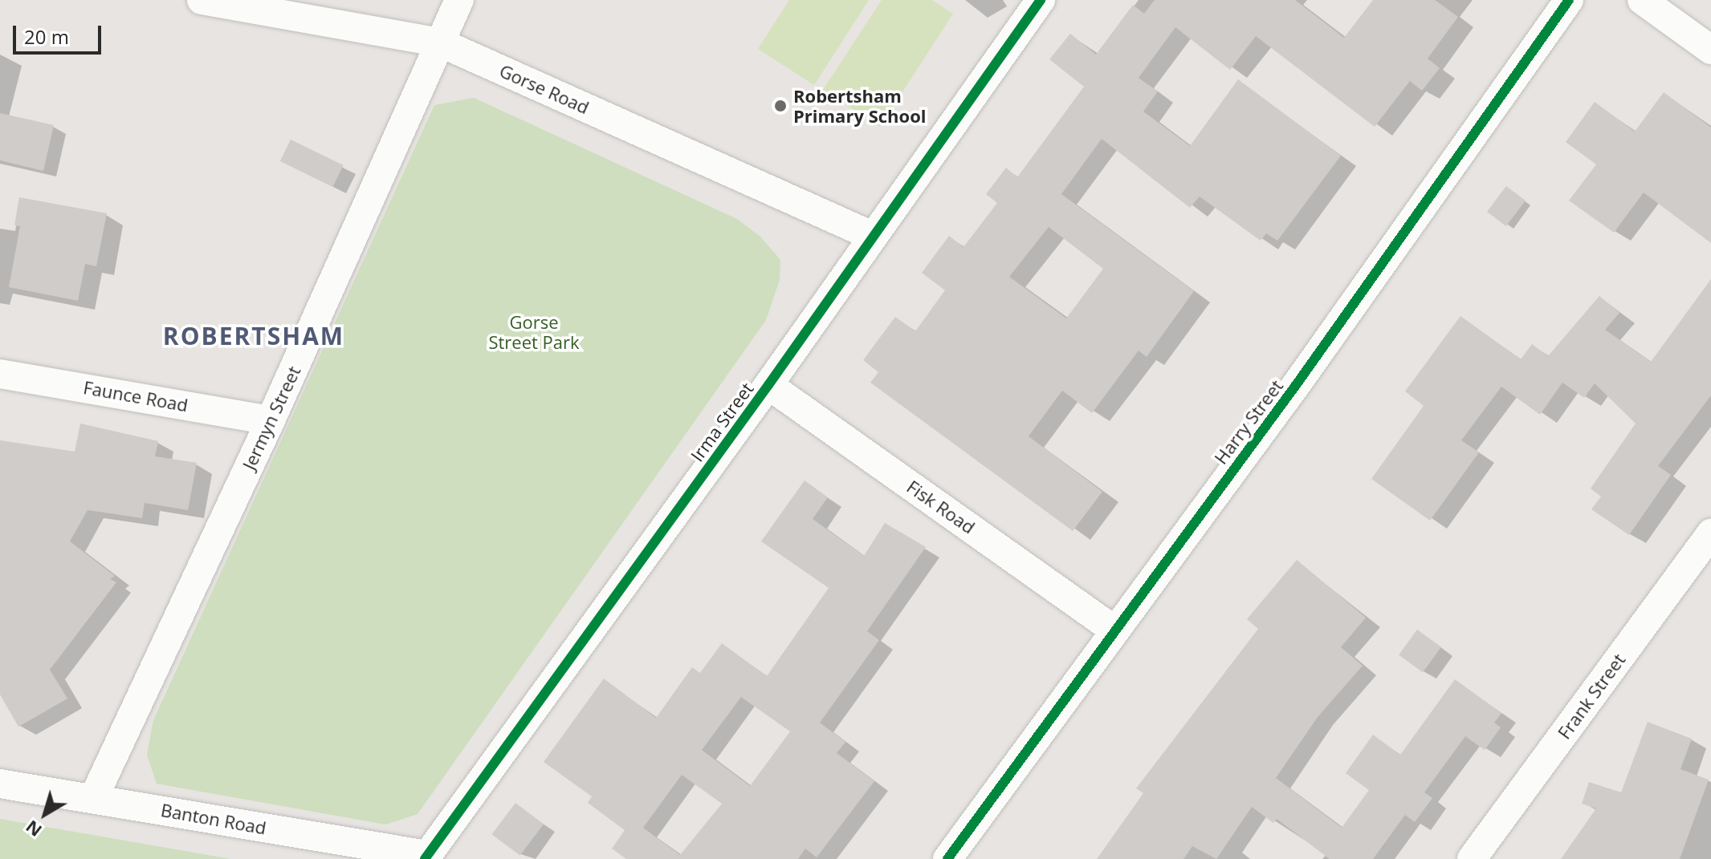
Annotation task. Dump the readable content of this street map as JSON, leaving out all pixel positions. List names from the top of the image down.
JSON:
{
  "streets": {
    "street": [
      "Gorse Road",
      "Faunce Road",
      "Jermyn Street",
      "Irma Street",
      "Harry Street",
      "Fisk Road",
      "Frank Street",
      "Banton Road"
    ]
  },
  "crossings": [
    ["Gorse Road", "Jermyn Street"],
    ["Gorse Road", "Irma Street"],
    ["Faunce Road", "Jermyn Street"],
    ["Jermyn Street", "Banton Road"],
    ["Irma Street", "Fisk Road"],
    ["Irma Street", "Banton Road"],
    ["Harry Street", "Fisk Road"]
  ],
  "districts": ["ROBERTSHAM"],
  "parks": ["Gorse Street Park"],
  "places": ["Robertsham Primary School"],
  "scale_bar": "20 m",
  "north": "bottom left"
}
